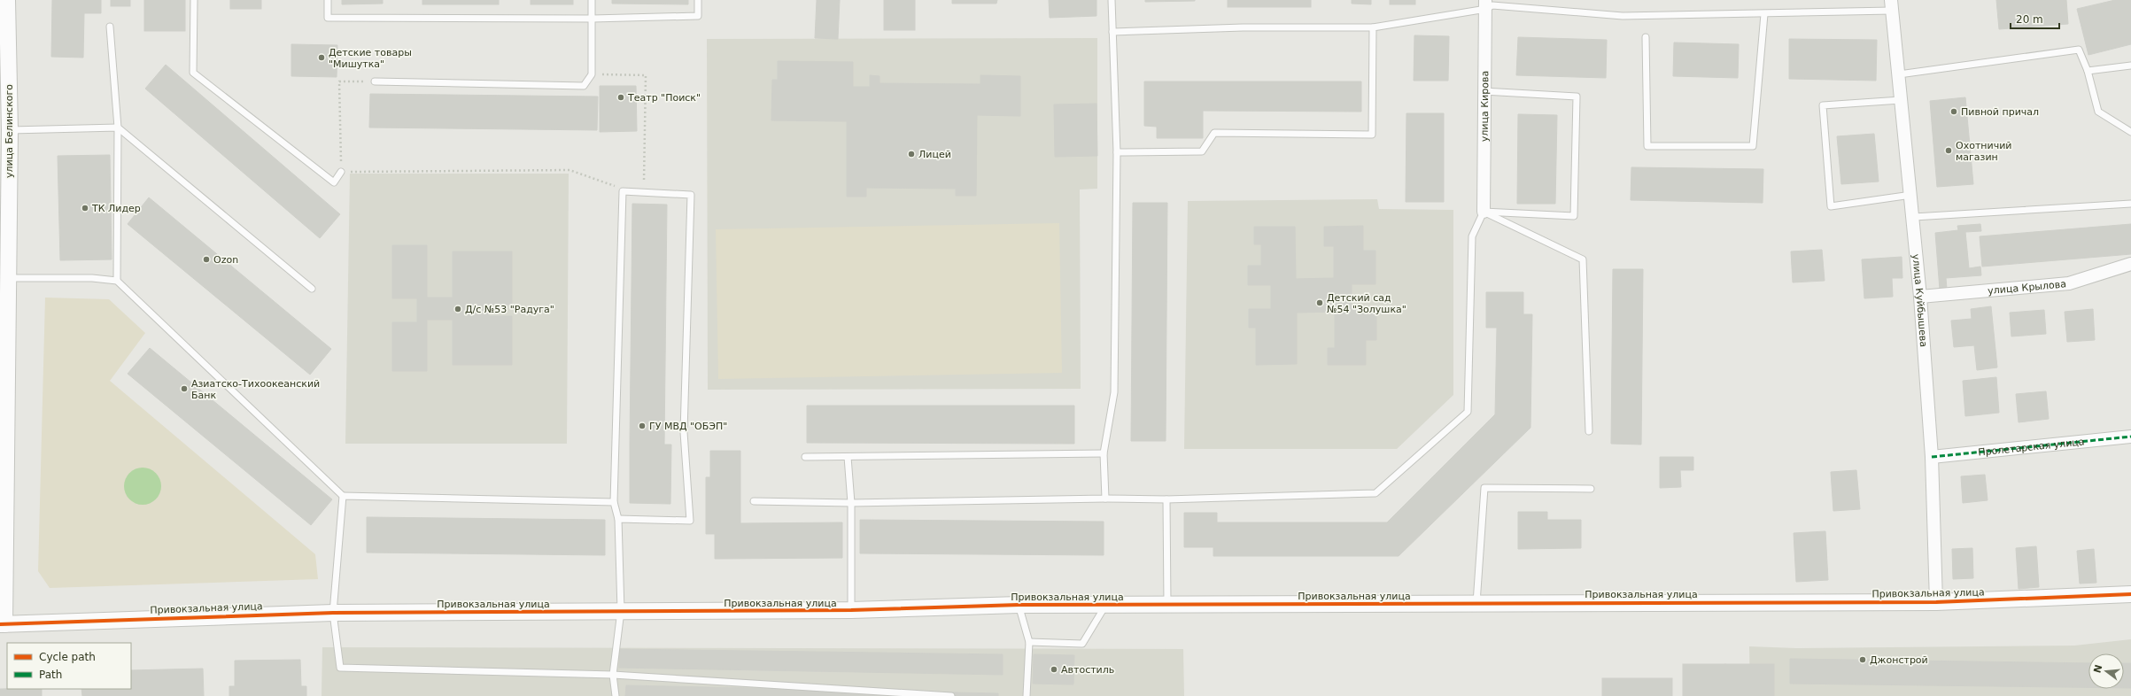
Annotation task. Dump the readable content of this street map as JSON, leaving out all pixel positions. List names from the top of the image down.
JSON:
{
  "streets": {
    "street": [
      "улица Кирова",
      "улица Белинского",
      "улица Крылова",
      "улица Куйбышева",
      "Пролетарская улица",
      "Привокзальная улица"
    ]
  },
  "crossings": [
    ["улица Белинского", "Привокзальная улица"],
    ["улица Крылова", "улица Куйбышева"],
    ["улица Куйбышева", "Пролетарская улица"],
    ["улица Куйбышева", "Привокзальная улица"]
  ],
  "places": [
    "Детские товары \"Мишутка\"",
    "Театр \"Поиск\"",
    "Пивной причал",
    "Охотничий магазин",
    "Лицей",
    "ТК Лидер",
    "Ozon",
    "Детский сад №54 \"Золушка\"",
    "Д/с №53 \"Радуга\"",
    "Азиатско-Тихоокеанский Банк",
    "ГУ МВД \"ОБЭП\"",
    "Джонстрой",
    "Автостиль"
  ],
  "legend": ["Cycle path", "Path"],
  "scale_bar": "20 m",
  "north": "left"
}
